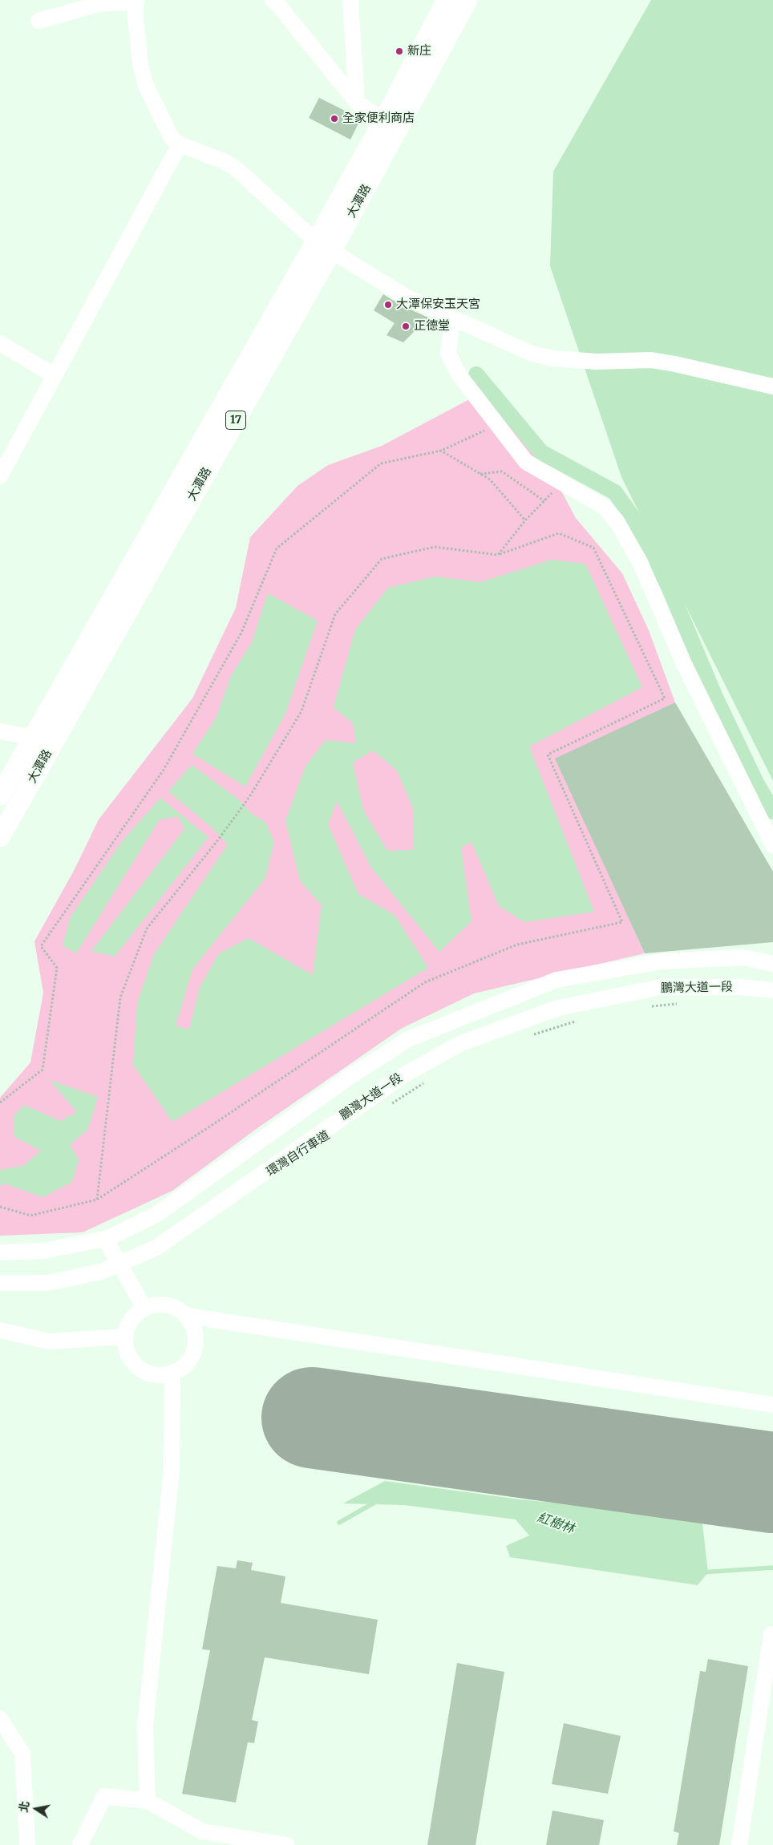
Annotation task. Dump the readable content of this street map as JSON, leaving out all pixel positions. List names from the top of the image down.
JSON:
{
  "streets": {
    "main road": ["大潭路", "17"],
    "street": ["鵬灣大道一段"]
  },
  "water": ["紅樹林"],
  "places": [
    "新庄",
    "全家便利商店",
    "大潭保安玉天宮",
    "正德堂"
  ],
  "north": "left"
}
